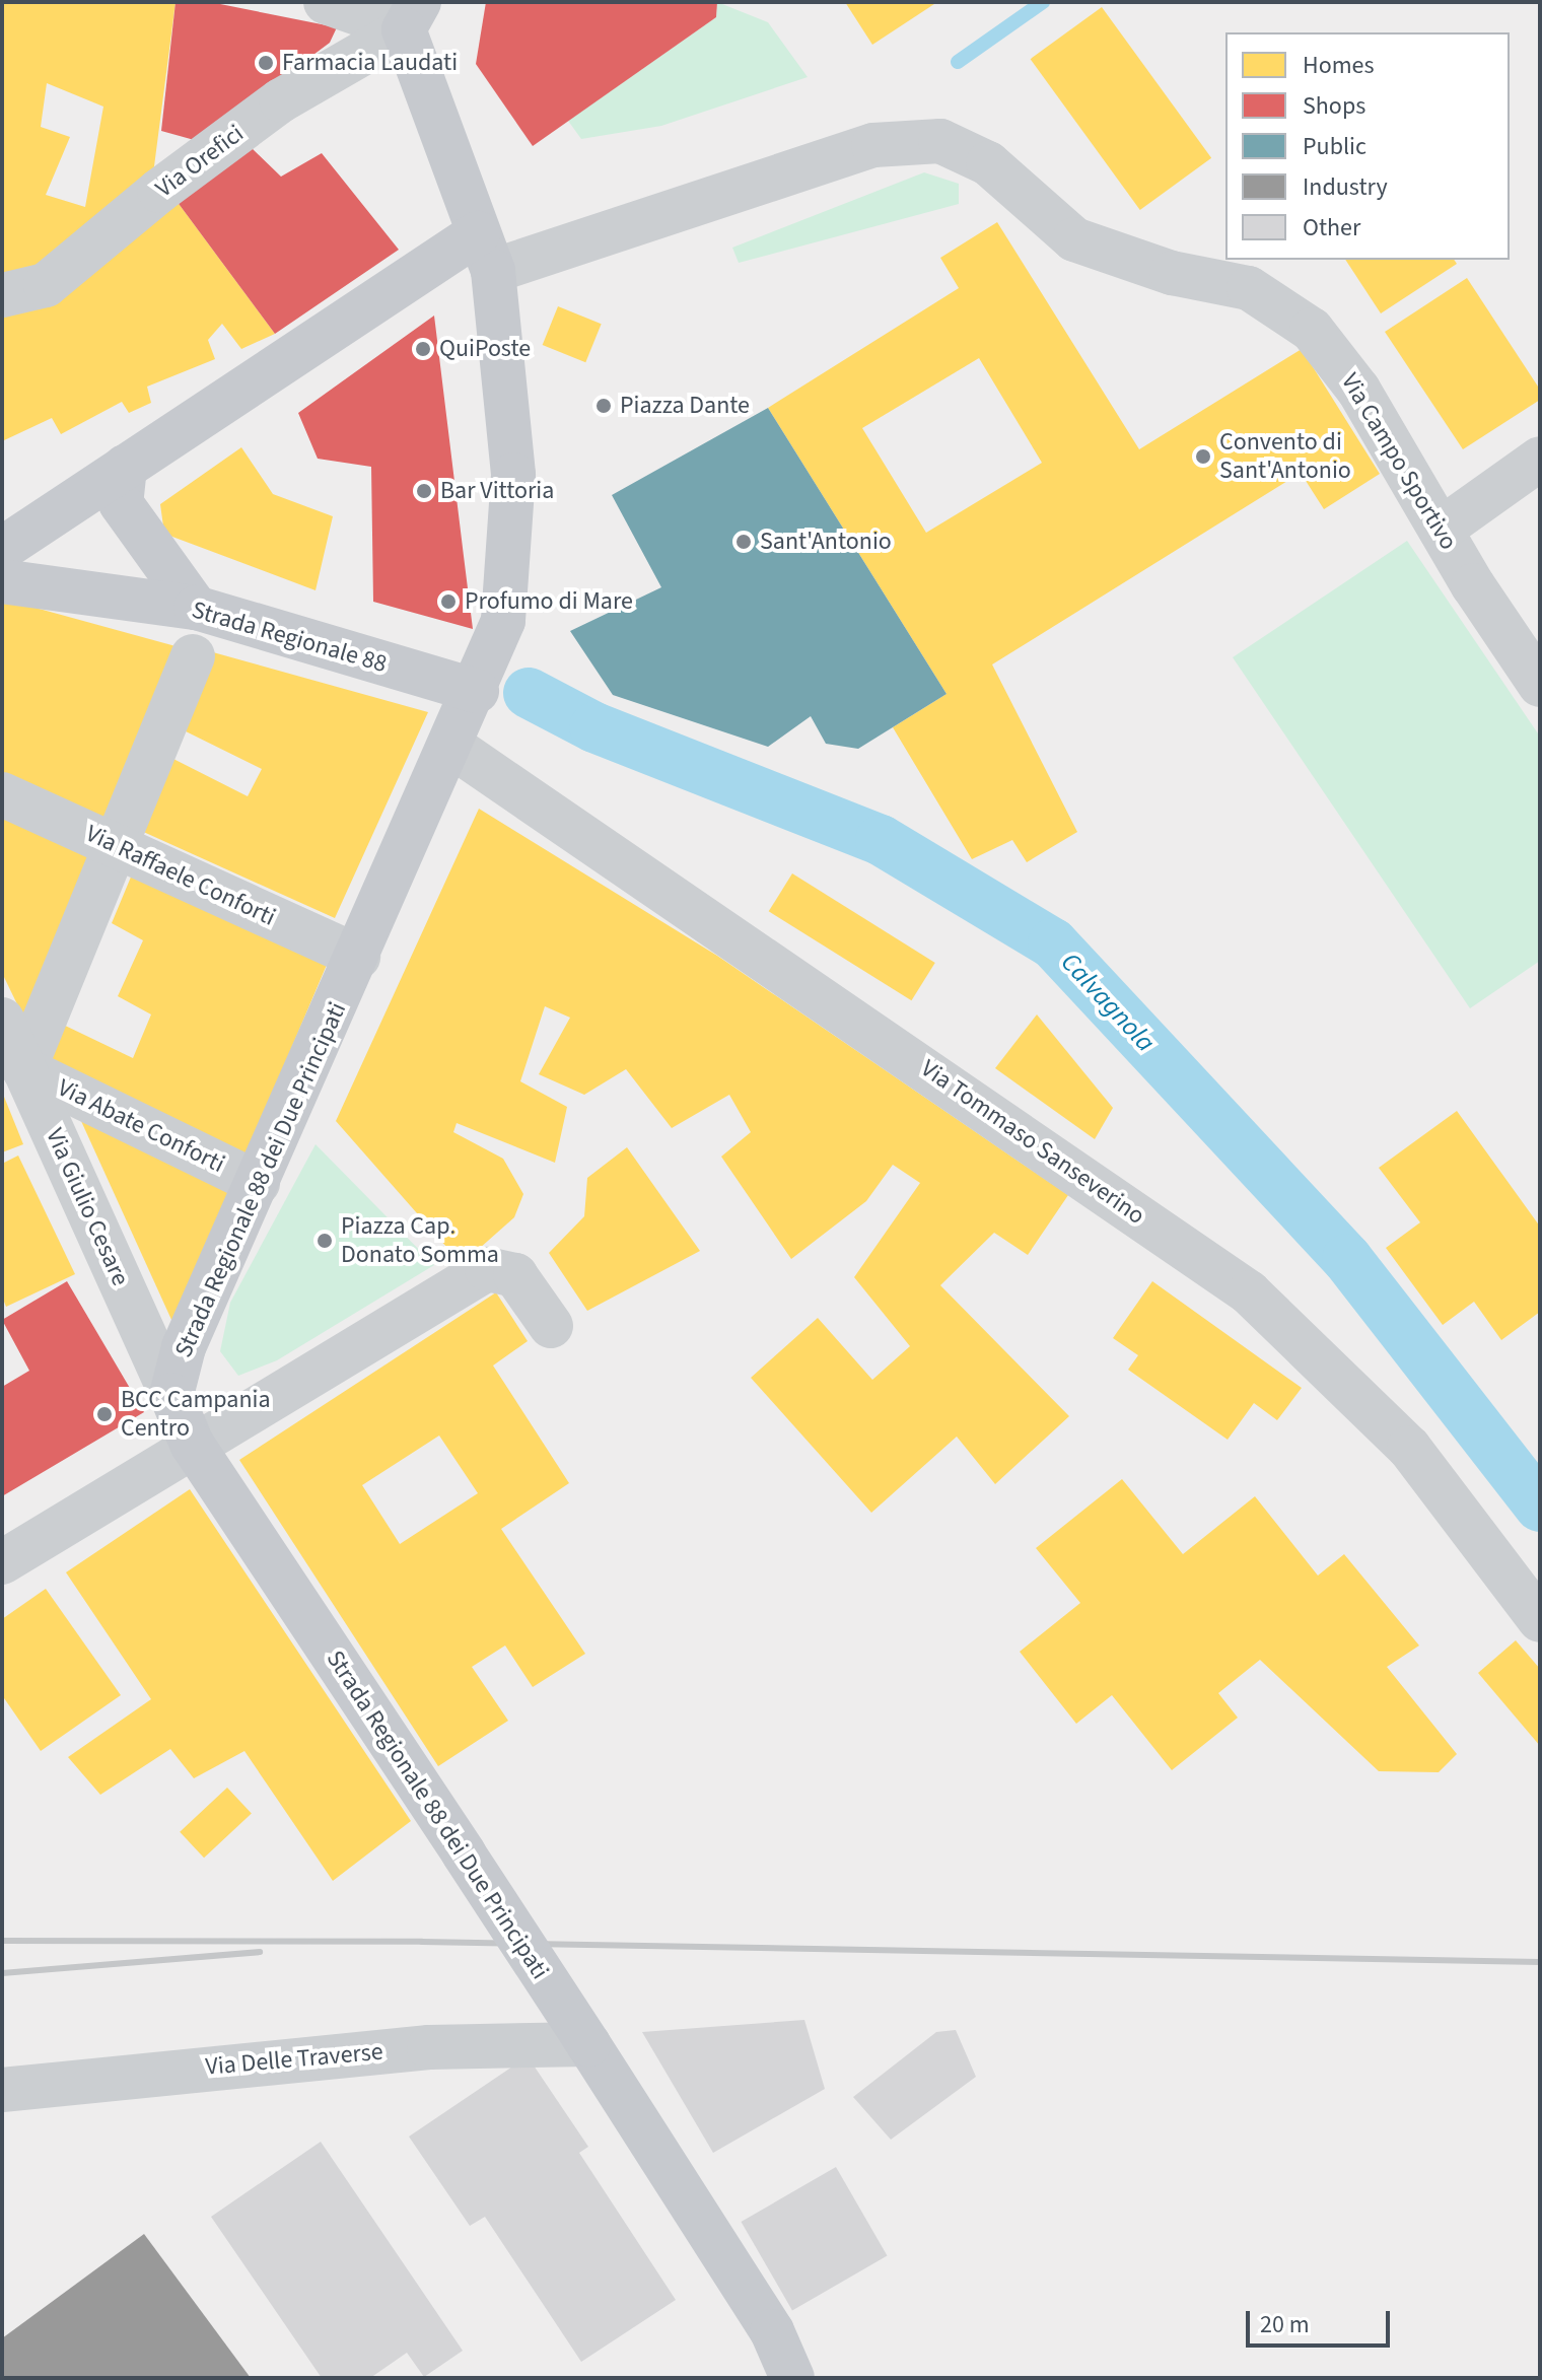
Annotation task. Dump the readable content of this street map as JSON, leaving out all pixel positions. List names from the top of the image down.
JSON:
{
  "streets": {
    "main road": ["Strada Regionale 88", "Strada Regionale 88 dei Due Principati"],
    "street": [
      "Via Orefici",
      "Via Campo Sportivo",
      "Via Raffaele Conforti",
      "Via Abate Conforti",
      "Via Tommaso Sanseverino",
      "Via Giulio Cesare",
      "Via Delle Traverse"
    ]
  },
  "crossings": [
    ["Via Orefici", "Strada Regionale 88 dei Due Principati"],
    ["Via Campo Sportivo", "Strada Regionale 88 dei Due Principati"],
    ["Strada Regionale 88", "Strada Regionale 88 dei Due Principati"],
    ["Via Raffaele Conforti", "Strada Regionale 88 dei Due Principati"],
    ["Via Abate Conforti", "Strada Regionale 88 dei Due Principati"],
    ["Via Abate Conforti", "Via Giulio Cesare"],
    ["Via Tommaso Sanseverino", "Strada Regionale 88 dei Due Principati"],
    ["Strada Regionale 88 dei Due Principati", "Via Giulio Cesare"],
    ["Strada Regionale 88 dei Due Principati", "Via Delle Traverse"]
  ],
  "water": ["Calvagnola"],
  "places": [
    "Farmacia Laudati",
    "QuiPoste",
    "Piazza Dante",
    "Convento di Sant'Antonio",
    "Bar Vittoria",
    "Sant'Antonio",
    "Profumo di Mare",
    "Piazza Cap. Donato Somma",
    "BCC Campania Centro"
  ],
  "legend": [
    "Homes",
    "Shops",
    "Public",
    "Industry",
    "Other"
  ],
  "scale_bar": "20 m"
}
